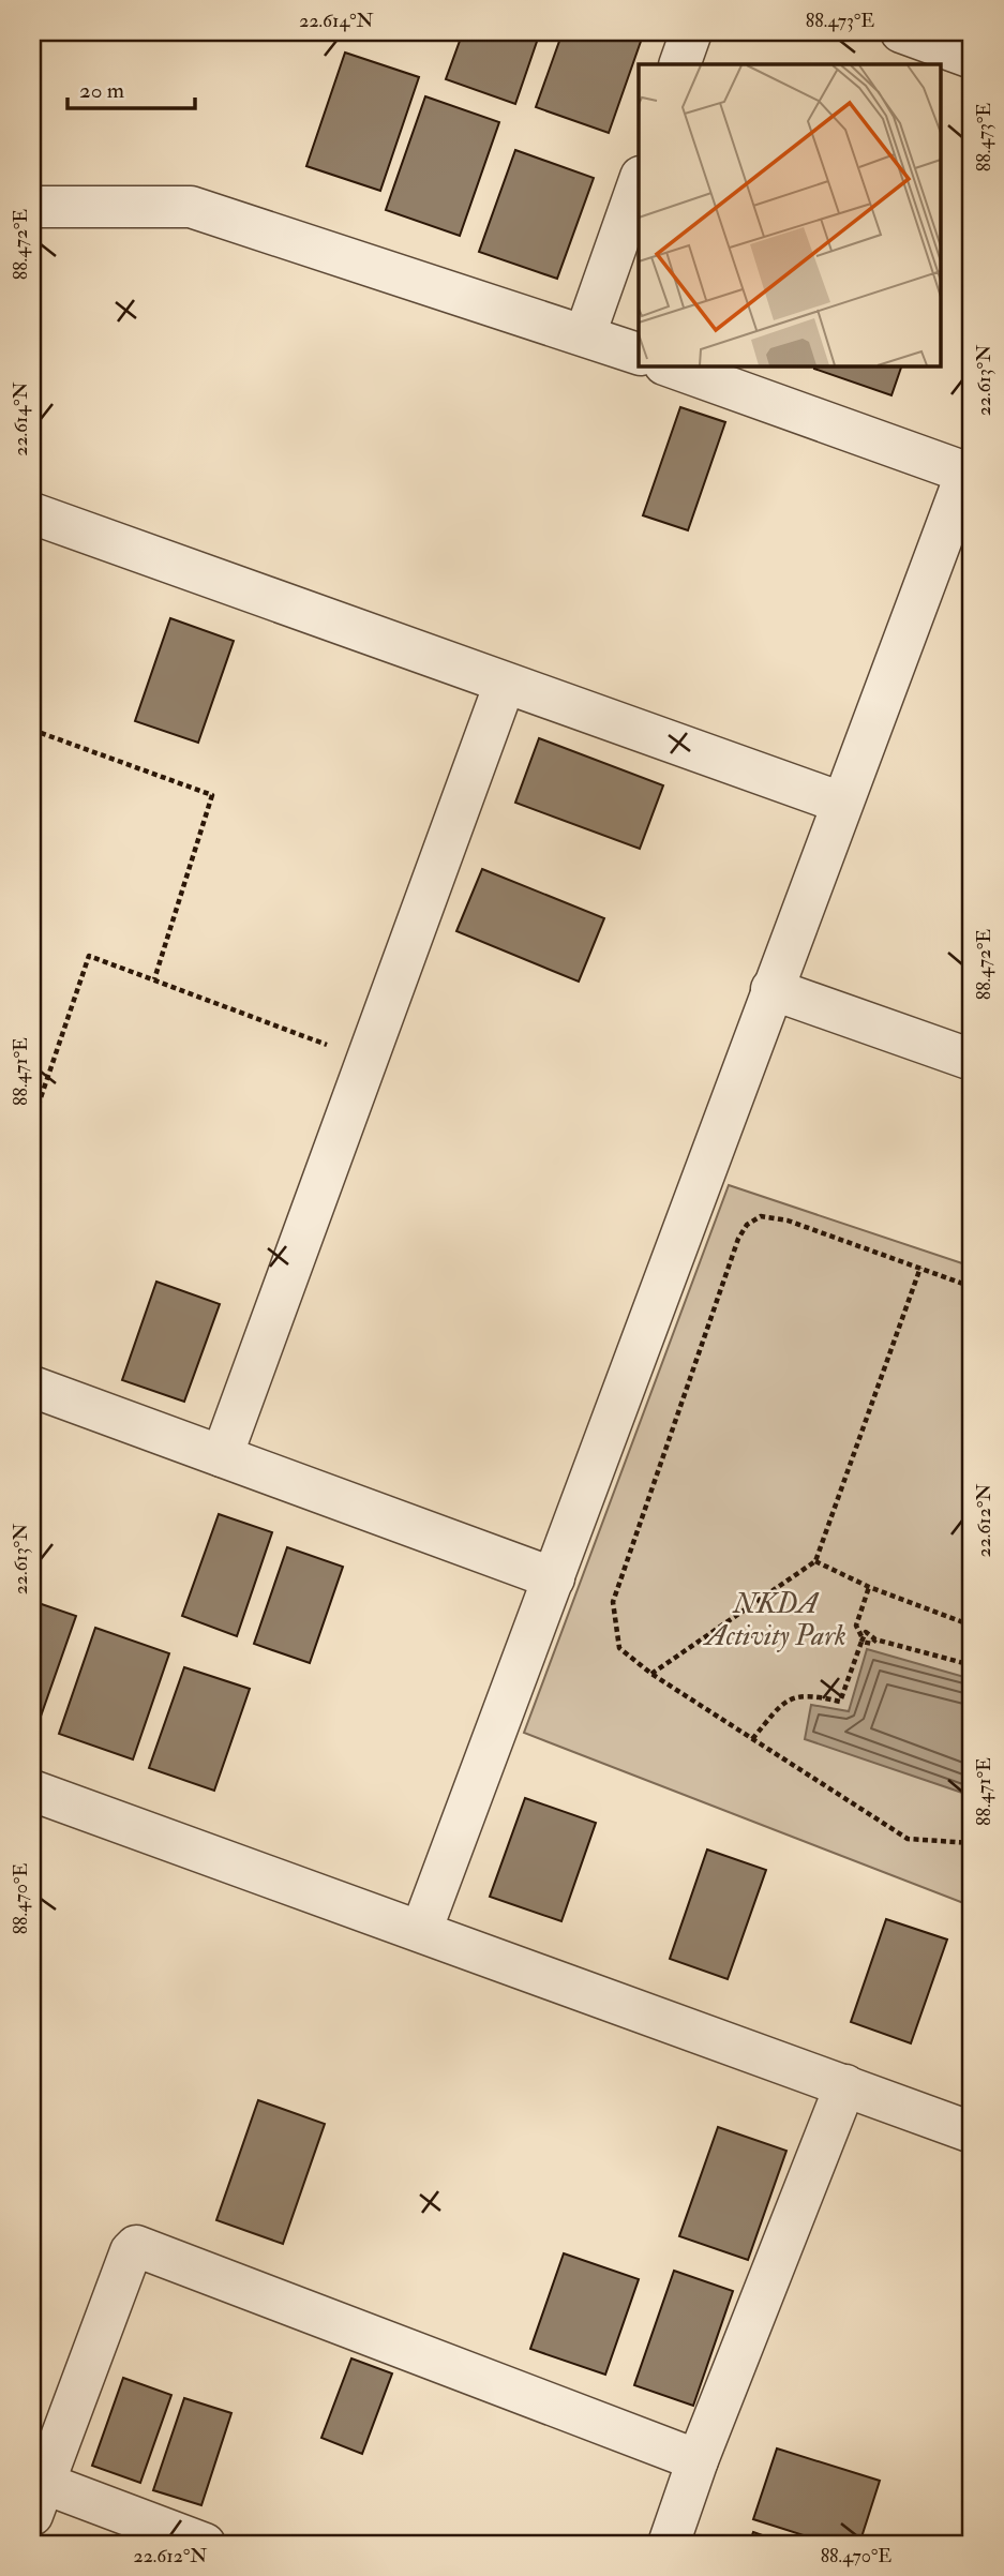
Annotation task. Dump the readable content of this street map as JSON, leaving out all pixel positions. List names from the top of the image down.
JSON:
{
  "parks": ["NKDA Activity Park"],
  "scale_bar": "20 m",
  "coordinates": [
    "22.614°N",
    "88.473°E",
    "88.472°E",
    "22.613°N",
    "88.471°E",
    "22.612°N",
    "88.470°E"
  ]
}
